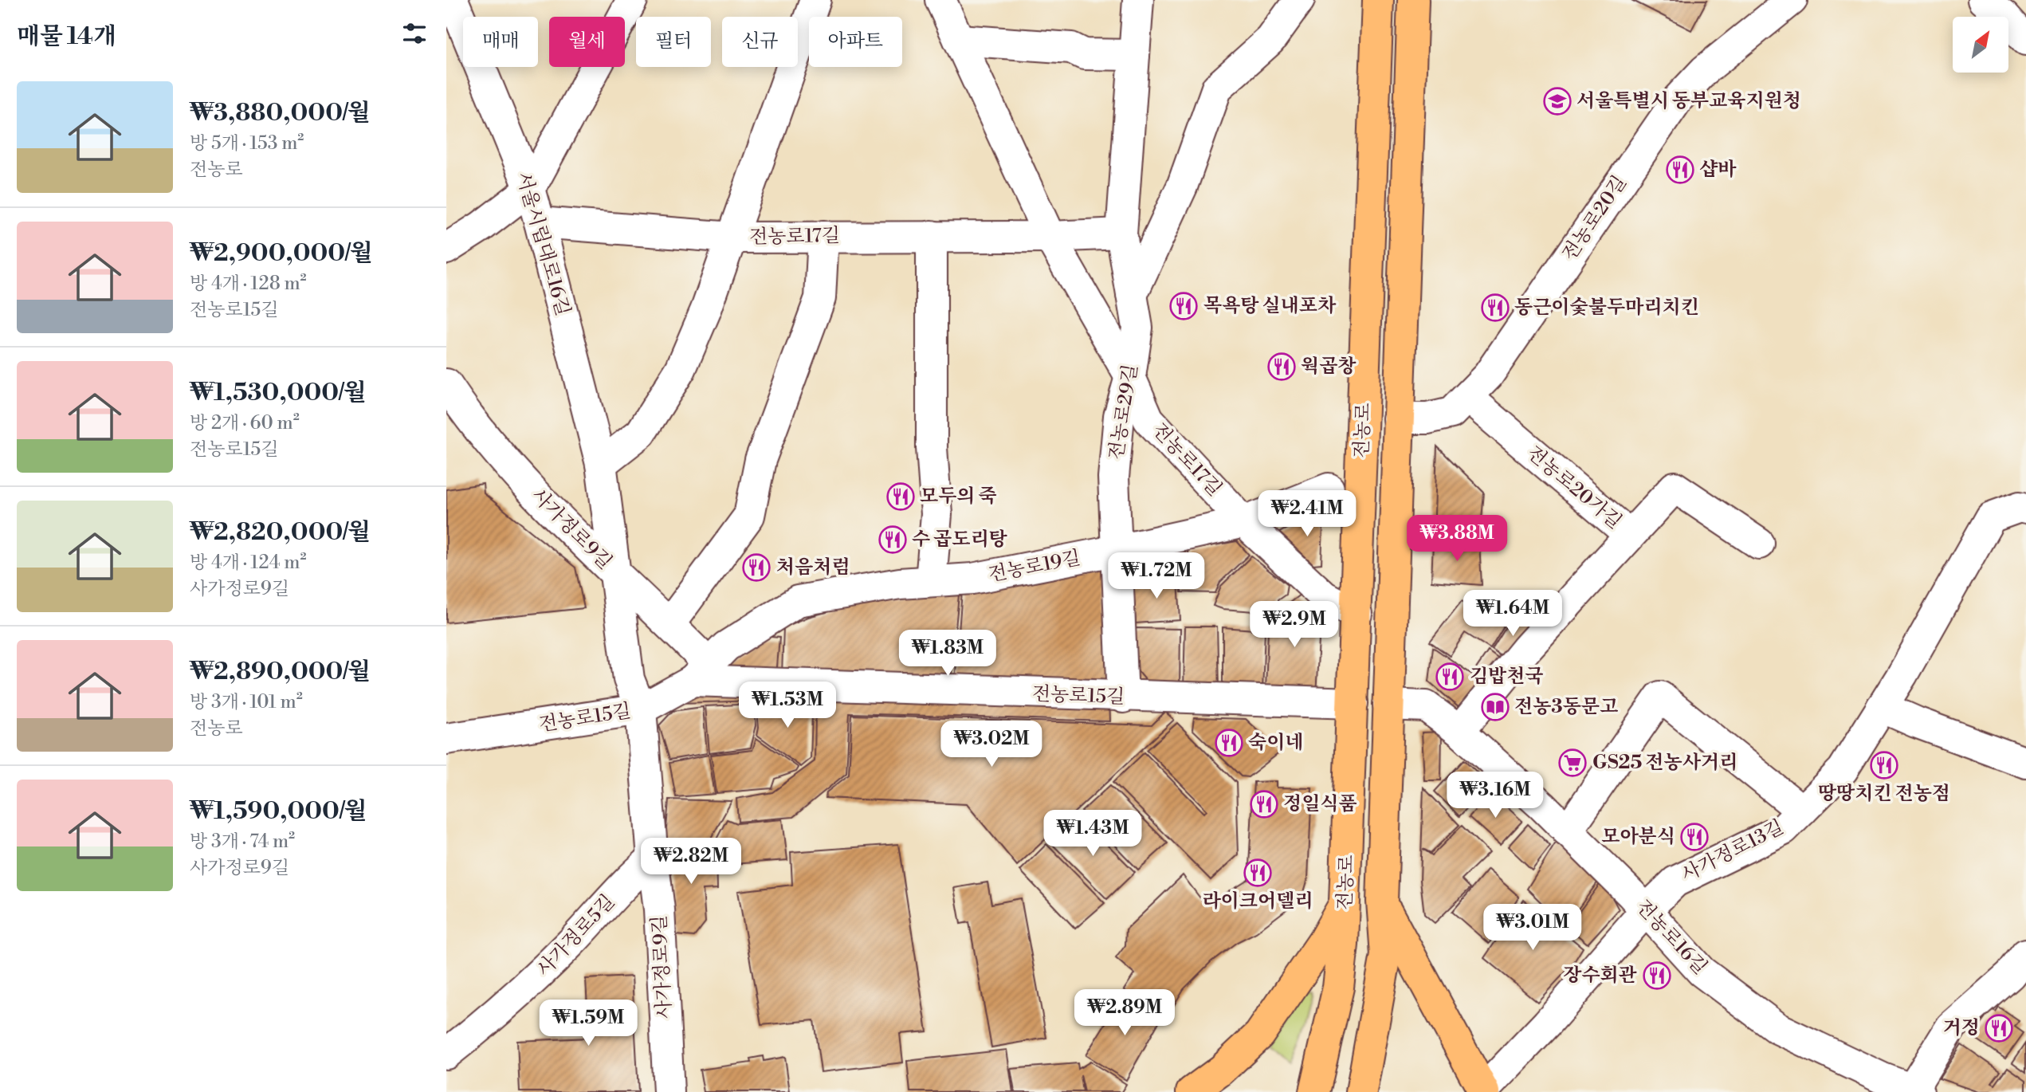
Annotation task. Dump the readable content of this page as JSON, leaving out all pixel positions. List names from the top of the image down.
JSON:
{
  "streets": {
    "main road": ["전농로"],
    "street": [
      "전농로20길",
      "전농로17길",
      "서울시립대로16길",
      "전농로29길",
      "전농로20가길",
      "사가정로9길",
      "전농로19길",
      "전농로15길",
      "사가정로13길",
      "사가정로5길",
      "전농로16길"
    ]
  },
  "crossings": [
    ["전농로20길", "전농로"],
    ["전농로20길", "전농로20가길"],
    ["전농로17길", "서울시립대로16길"],
    ["전농로17길", "전농로29길"],
    ["전농로17길", "전농로"],
    ["전농로17길", "전농로19길"],
    ["서울시립대로16길", "사가정로9길"],
    ["서울시립대로16길", "전농로15길"],
    ["전농로29길", "전농로19길"],
    ["전농로29길", "전농로15길"],
    ["전농로", "전농로15길"],
    ["전농로", "전농로16길"],
    ["사가정로9길", "전농로19길"],
    ["사가정로9길", "전농로15길"],
    ["사가정로9길", "사가정로5길"],
    ["전농로19길", "전농로15길"],
    ["사가정로13길", "전농로16길"]
  ],
  "places": {
    "school or university": ["서울특별시 동부교육지원청"],
    "restaurant": [
      "샵바",
      "목욕탕 실내포차",
      "동근이숯불두마리치킨",
      "웍곱창",
      "모두의 죽",
      "수 곱도리탕",
      "처음처럼",
      "김밥천국",
      "숙이네",
      "땅땅치킨 전농점",
      "정일식품",
      "모아분식",
      "라이크어델리",
      "장수회관",
      "거정"
    ],
    "library": ["전농3동문고"],
    "supermarket": ["GS25 전농사거리"]
  },
  "north": "top right",
  "page": {
    "heading": "매물 14개",
    "chip": [
      "매매",
      "월세",
      "필터",
      "신규",
      "아파트"
    ],
    "list": [
      {
        "name": "₩3,880,000/월",
        "note": "방 5개 · 153 m² · 전농로"
      },
      {
        "name": "₩2,900,000/월",
        "note": "방 4개 · 128 m² · 전농로15길"
      },
      {
        "name": "₩1,530,000/월",
        "note": "방 2개 · 60 m² · 전농로15길"
      },
      {
        "name": "₩2,820,000/월",
        "note": "방 4개 · 124 m² · 사가정로9길"
      },
      {
        "name": "₩2,890,000/월",
        "note": "방 3개 · 101 m² · 전농로"
      },
      {
        "name": "₩1,590,000/월",
        "note": "방 3개 · 74 m² · 사가정로9길"
      }
    ],
    "price": [
      "₩2.41M",
      "₩3.88M",
      "₩1.72M",
      "₩1.64M",
      "₩2.9M",
      "₩1.83M",
      "₩1.53M",
      "₩3.02M",
      "₩3.16M",
      "₩1.43M",
      "₩2.82M",
      "₩3.01M",
      "₩2.89M",
      "₩1.59M"
    ]
  }
}
